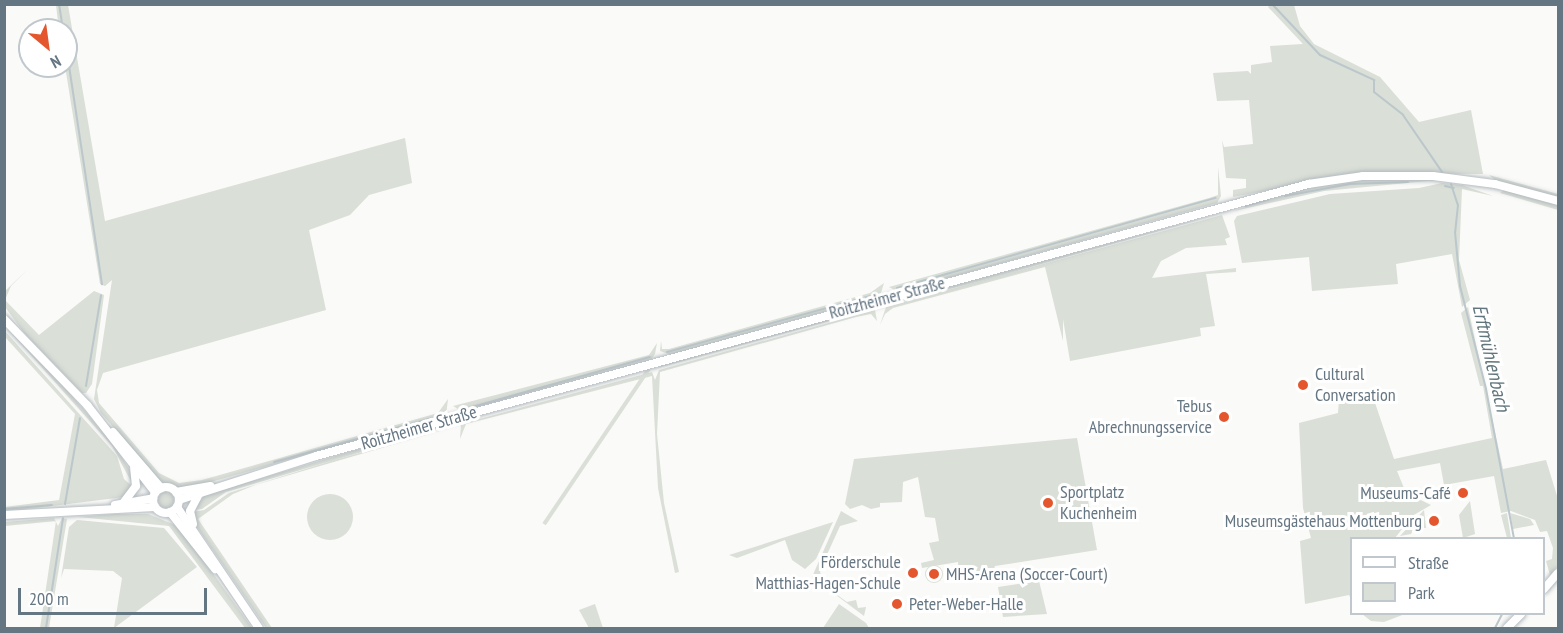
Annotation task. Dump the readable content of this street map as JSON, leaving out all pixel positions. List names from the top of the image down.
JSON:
{
  "streets": {
    "street": ["Roitzheimer Straße"]
  },
  "water": ["Erftmühlenbach"],
  "places": [
    "Cultural Conversation",
    "Tebus Abrechnungsservice",
    "Museums-Café",
    "Sportplatz Kuchenheim",
    "Museumsgästehaus Mottenburg",
    "Förderschule Matthias-Hagen-Schule",
    "MHS-Arena (Soccer-Court)",
    "Peter-Weber-Halle"
  ],
  "legend": ["Straße", "Park"],
  "scale_bar": "200 m",
  "north": "bottom right"
}
